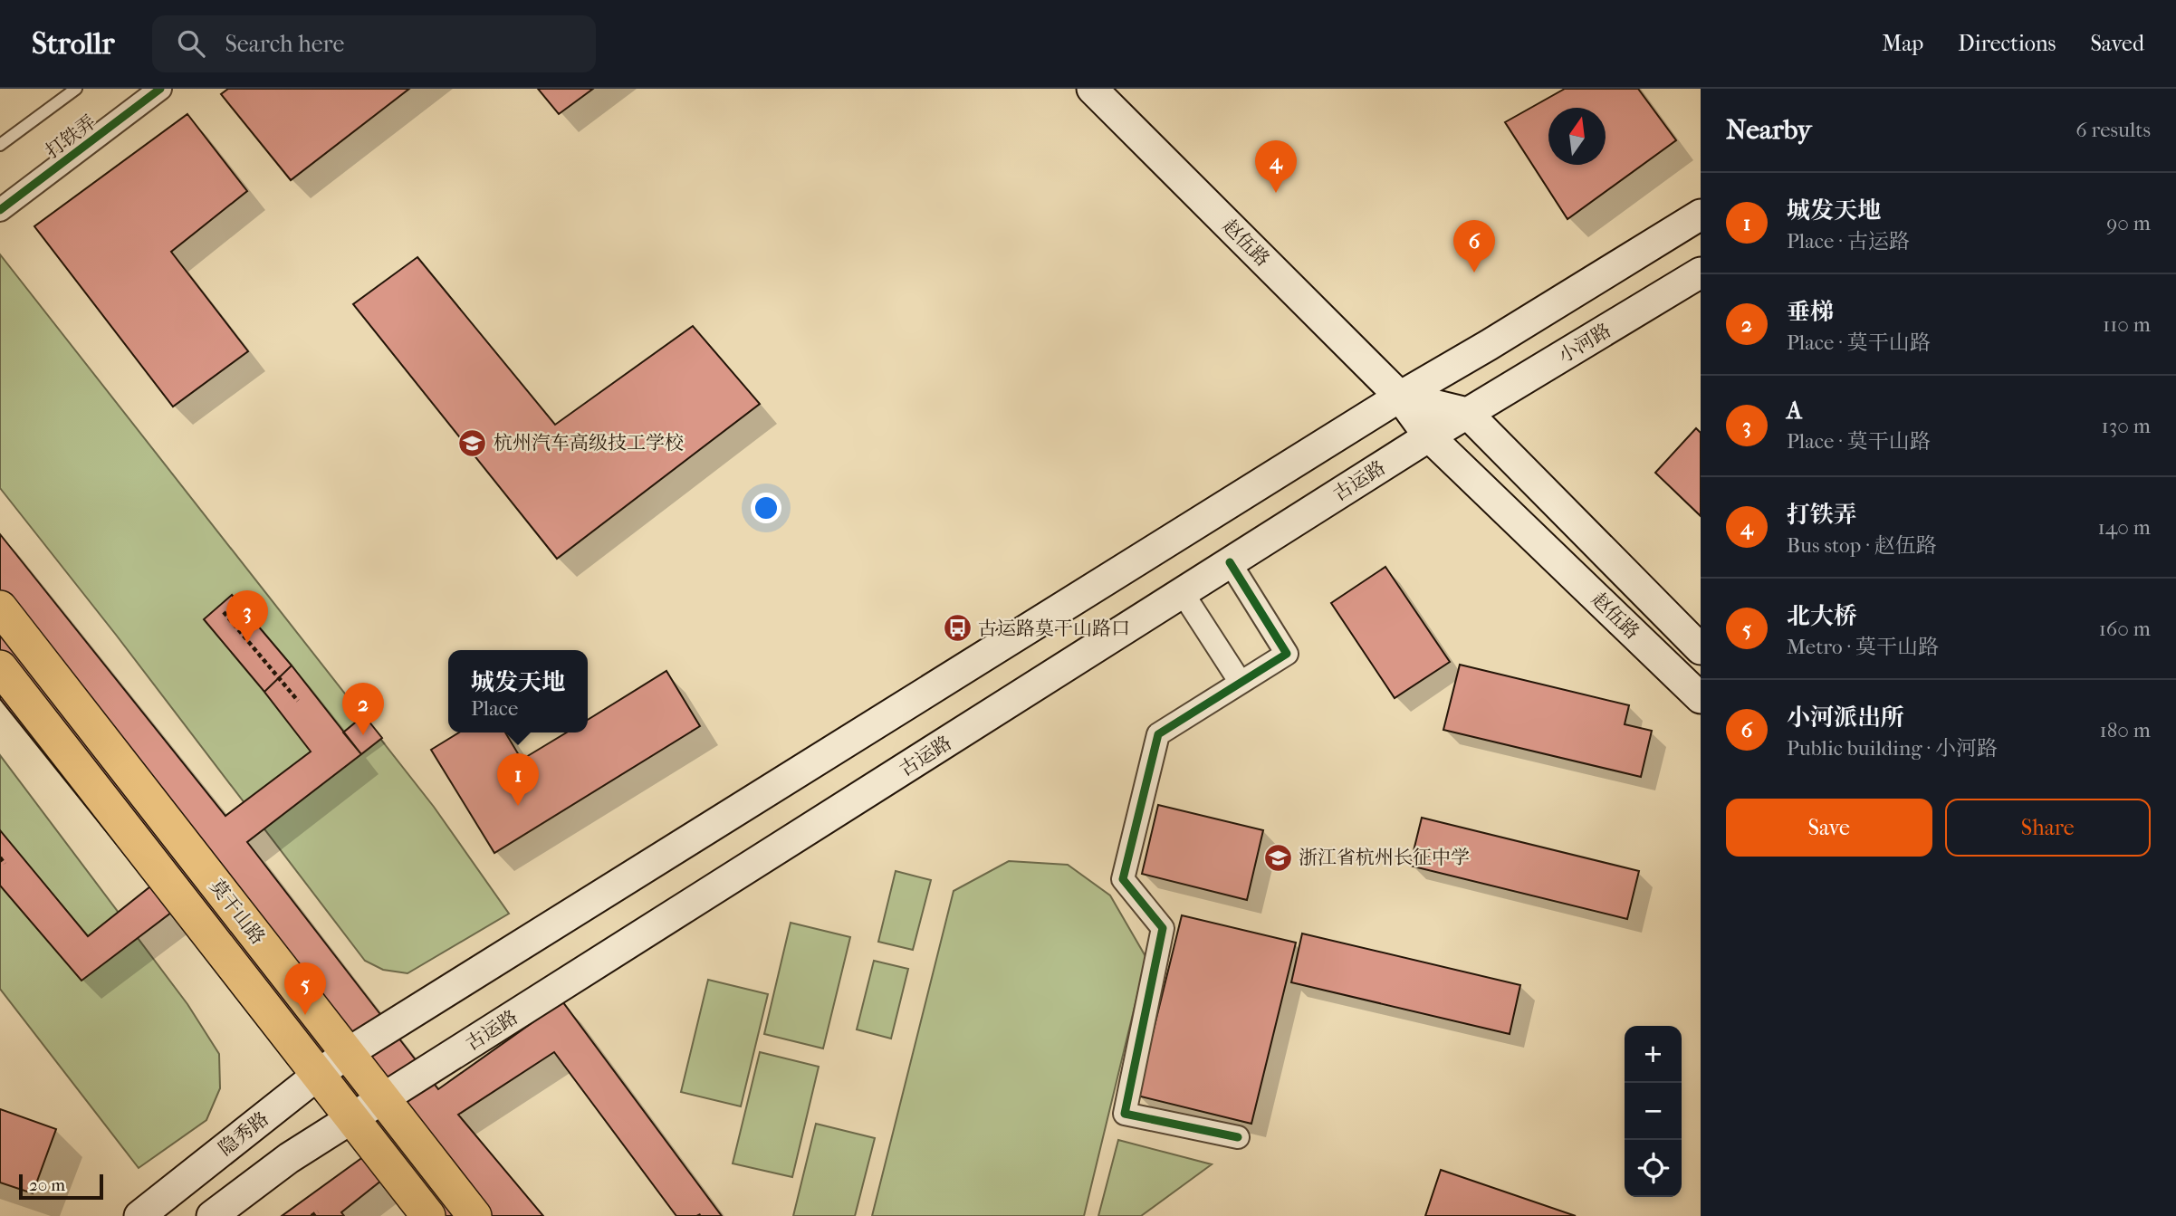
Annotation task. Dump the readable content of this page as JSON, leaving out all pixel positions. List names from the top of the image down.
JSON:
{
  "streets": {
    "main road": [
      "赵伍路",
      "小河路",
      "古运路",
      "莫干山路",
      "隐秀路"
    ],
    "street": ["打铁弄"]
  },
  "crossings": [
    ["赵伍路", "小河路"],
    ["赵伍路", "古运路"],
    ["小河路", "古运路"],
    ["古运路", "莫干山路"],
    ["莫干山路", "隐秀路"]
  ],
  "places": {
    "school or university": ["杭州汽车高级技工学校", "浙江省杭州长征中学"],
    "bus stop": ["古运路莫干山路口"]
  },
  "scale_bar": "20 m",
  "north": "top",
  "page": {
    "header": "Strollr",
    "search": "Search here",
    "nav": ["Map", "Directions", "Saved"],
    "heading": ["Nearby", "6 results"],
    "pins": [
      "4",
      "6",
      "3",
      "2",
      "1",
      "5"
    ],
    "list": [
      {
        "mark": "1",
        "name": "城发天地",
        "note": "Place · 古运路",
        "value": "90 m"
      },
      {
        "mark": "2",
        "name": "垂梯",
        "note": "Place · 莫干山路",
        "value": "110 m"
      },
      {
        "mark": "3",
        "name": "A",
        "note": "Place · 莫干山路",
        "value": "130 m"
      },
      {
        "mark": "4",
        "name": "打铁弄",
        "note": "Bus stop · 赵伍路",
        "value": "140 m"
      },
      {
        "mark": "5",
        "name": "北大桥",
        "note": "Metro · 莫干山路",
        "value": "160 m"
      },
      {
        "mark": "6",
        "name": "小河派出所",
        "note": "Public building · 小河路",
        "value": "180 m"
      }
    ],
    "popup": ["城发天地", "Place"],
    "buttons": ["Save", "Share"],
    "map_buttons": ["+", "−"],
    "scale": "20 m"
  }
}
